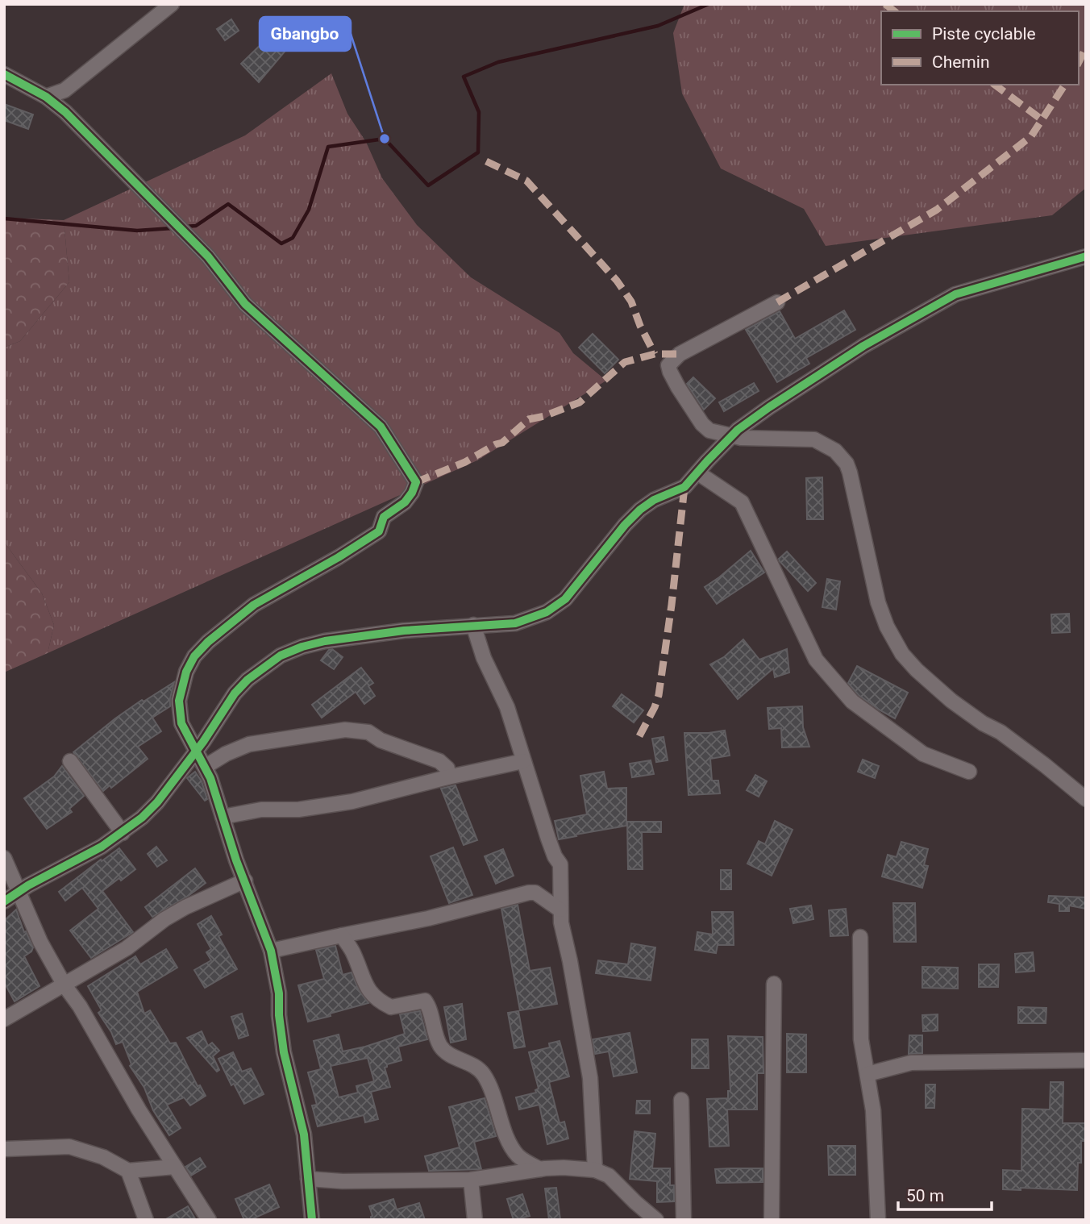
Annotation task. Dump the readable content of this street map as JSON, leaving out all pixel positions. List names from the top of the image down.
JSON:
{
  "places": ["Gbangbo"],
  "legend": ["Piste cyclable", "Chemin"],
  "scale_bar": "50 m"
}
